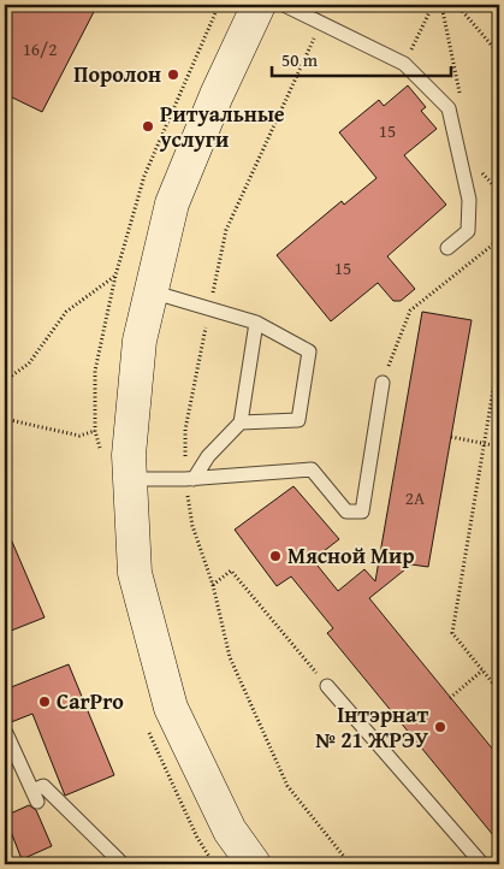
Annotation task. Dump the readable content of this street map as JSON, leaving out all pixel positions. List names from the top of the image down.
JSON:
{
  "places": [
    "Поролон",
    "Ритуальные услуги",
    "Мясной Мир",
    "CarPro",
    "Інтэрнат № 21 ЖРЭУ"
  ],
  "house_numbers": [
    "16/2",
    "15",
    "15",
    "2А"
  ],
  "scale_bar": "50 m"
}
